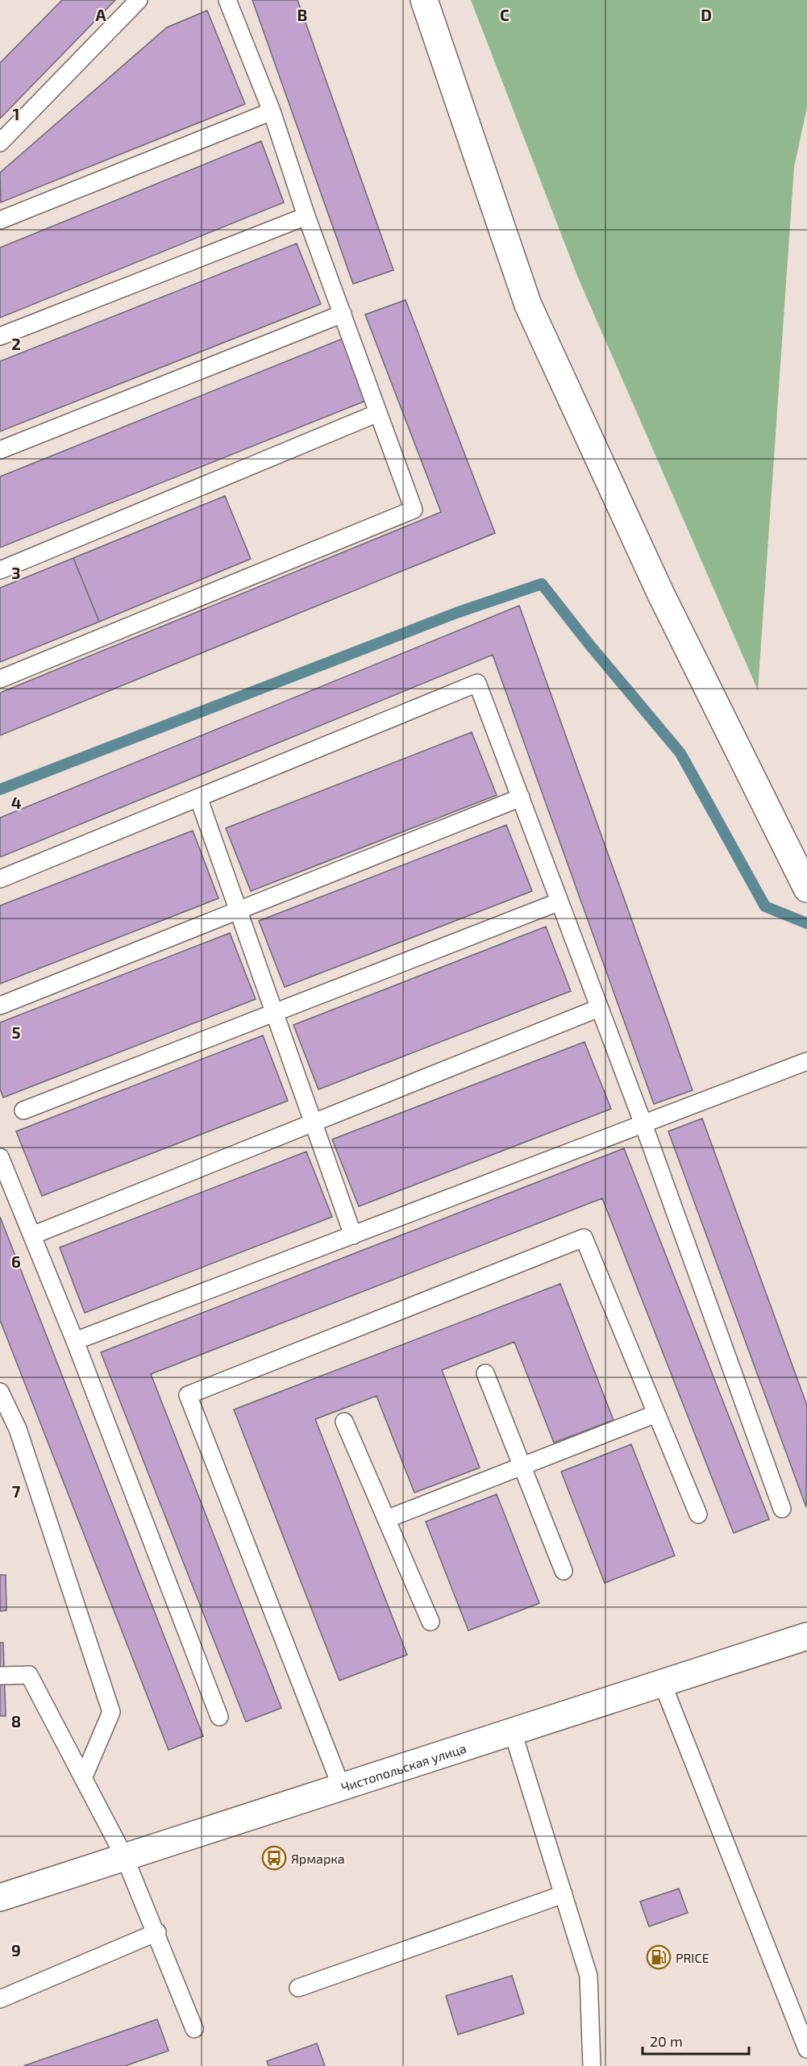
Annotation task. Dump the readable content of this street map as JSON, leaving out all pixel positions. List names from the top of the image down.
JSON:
{
  "streets": {
    "street": ["Чистопольская улица"]
  },
  "places": {
    "bus stop": ["Ярмарка"],
    "fuel station": ["PRICE"]
  },
  "scale_bar": "20 m",
  "grid": {
    "columns": [
      "A",
      "B",
      "C",
      "D"
    ],
    "rows": [
      "1",
      "2",
      "3",
      "4",
      "5",
      "6",
      "7",
      "8",
      "9"
    ]
  }
}
